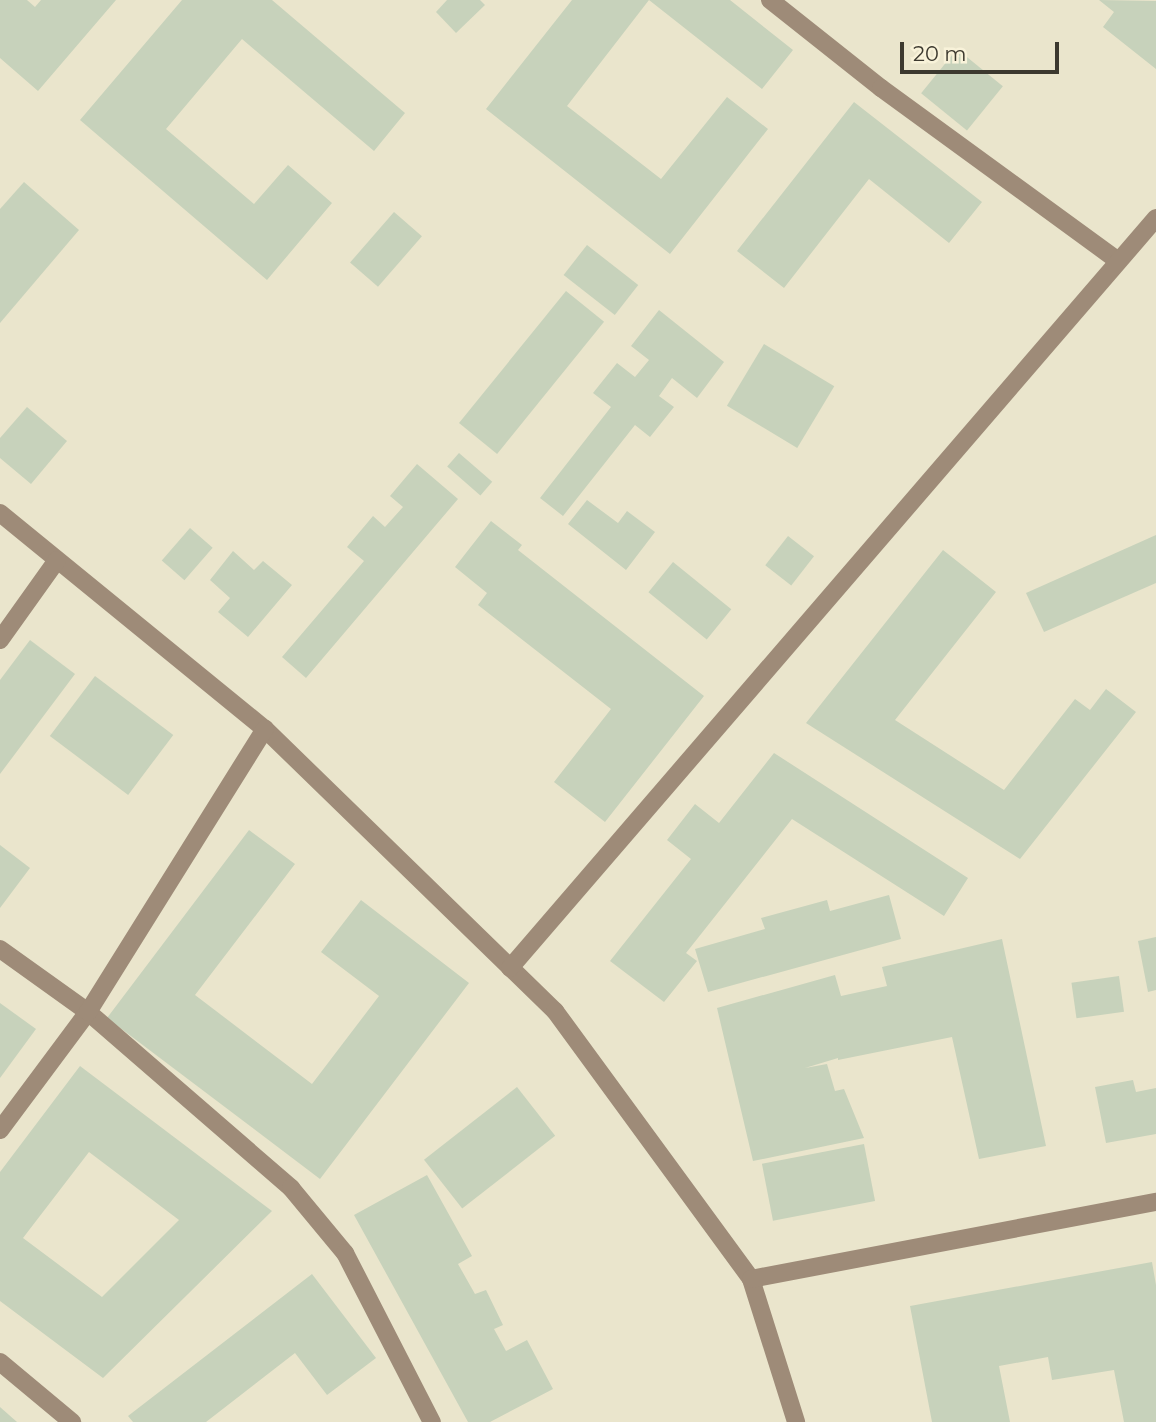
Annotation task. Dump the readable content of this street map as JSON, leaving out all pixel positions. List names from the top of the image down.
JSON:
{
  "scale_bar": "20 m"
}
